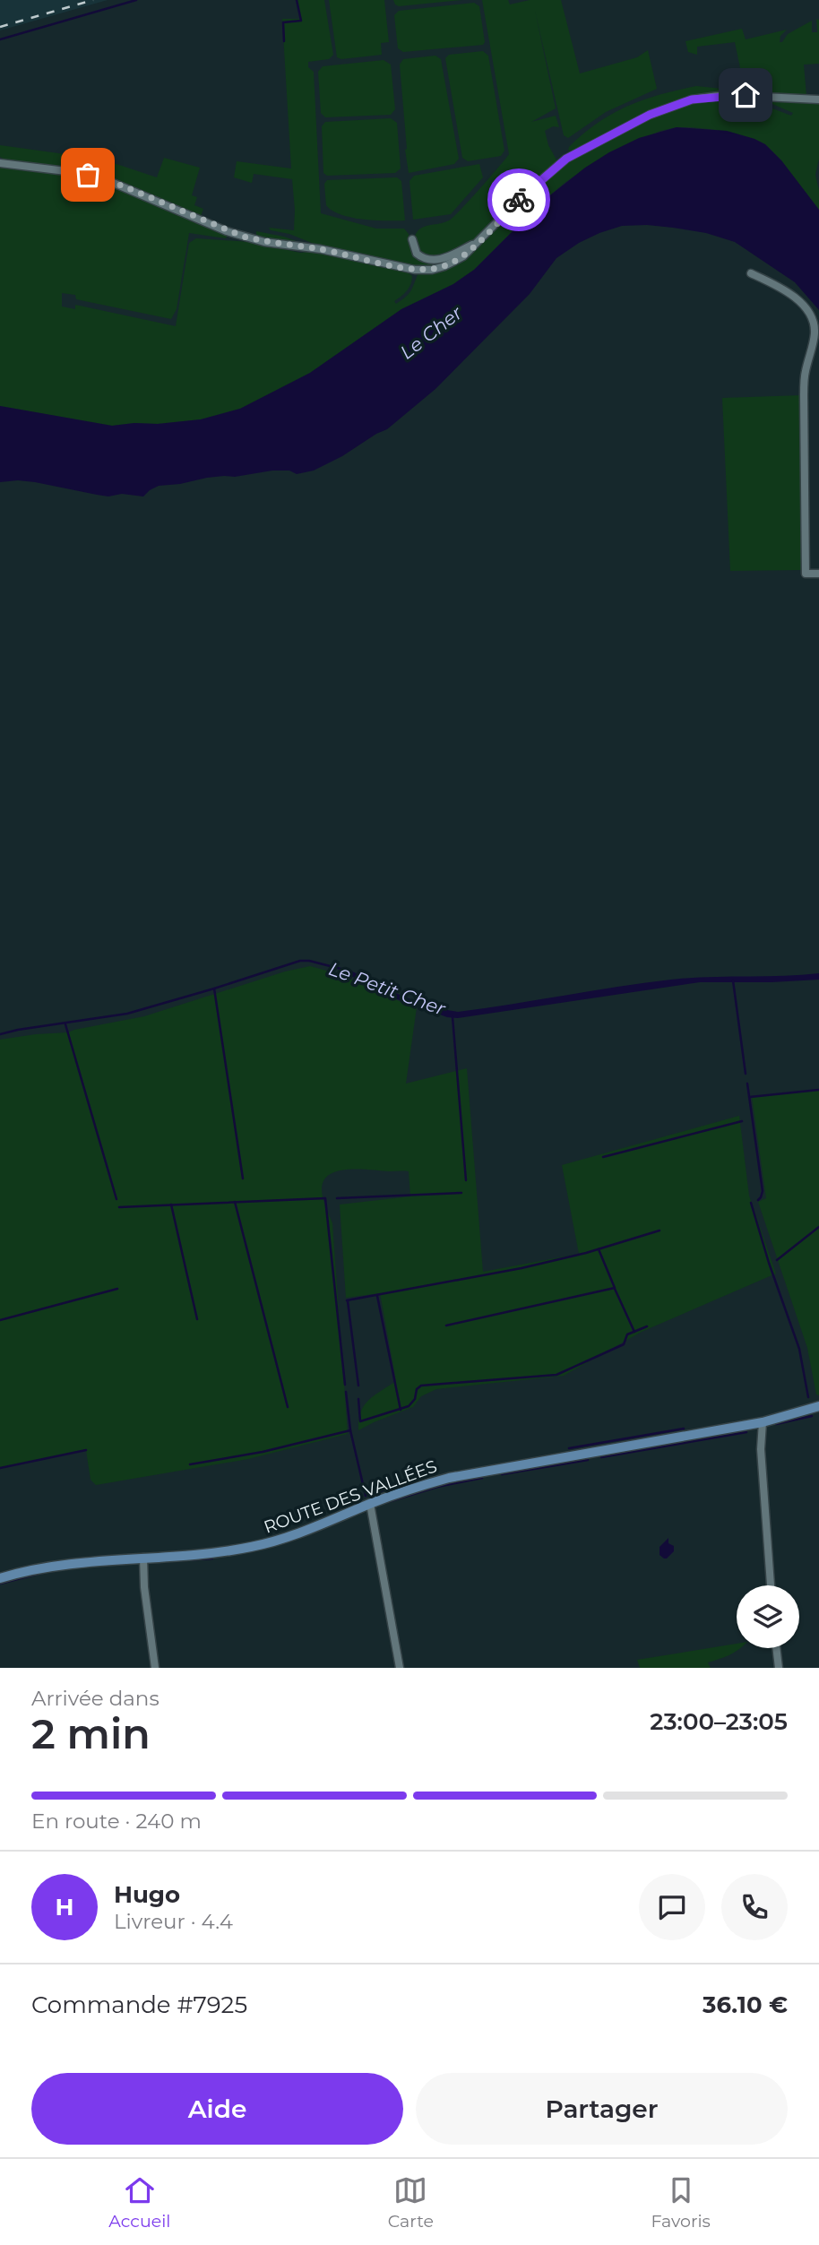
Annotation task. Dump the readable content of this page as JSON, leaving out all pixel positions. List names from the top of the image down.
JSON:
{
  "streets": {
    "main road": ["ROUTE DES VALLÉES"]
  },
  "water": ["Le Cher", "Le Petit Cher"],
  "page": {
    "heading": ["2 min", "Arrivée dans", "23:00–23:05"],
    "panel": [
      "Hugo",
      "Livreur · 4.4",
      "Commande #7925",
      "36.10 €"
    ],
    "bar": "En route · 240 m",
    "round": "H",
    "buttons": ["Aide", "Partager"],
    "tabs": ["Accueil", "Carte", "Favoris"]
  }
}
